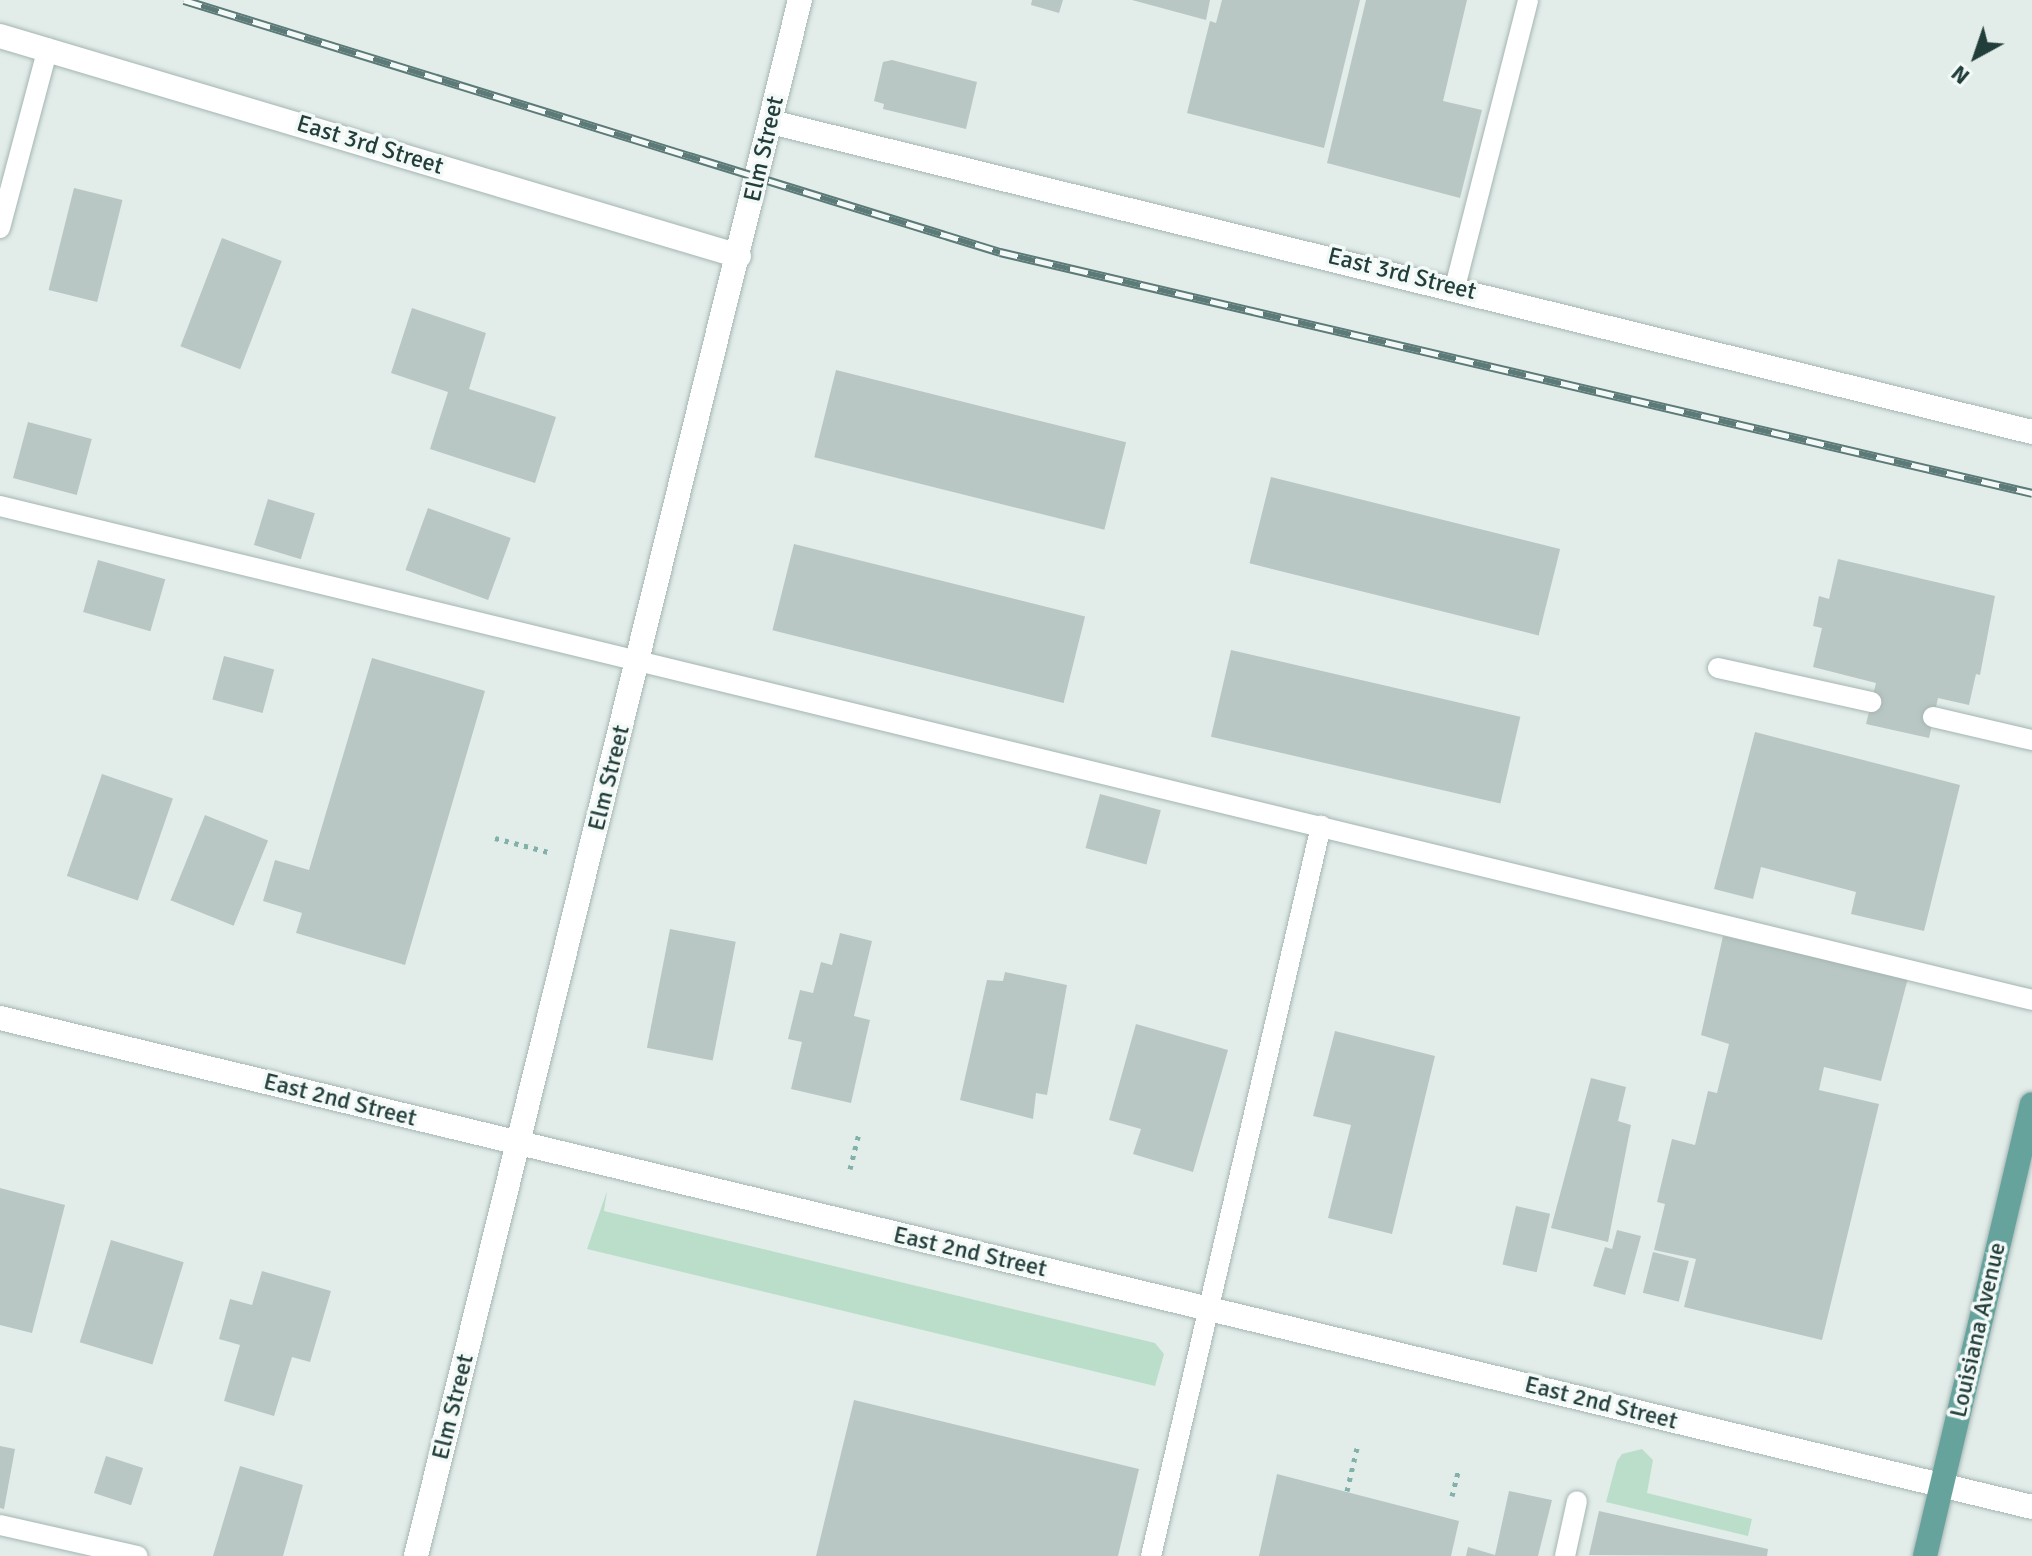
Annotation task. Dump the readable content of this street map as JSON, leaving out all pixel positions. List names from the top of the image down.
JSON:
{
  "streets": {
    "main road": ["Louisiana Avenue"],
    "street": ["East 3rd Street", "Elm Street", "East 2nd Street"]
  },
  "crossings": [
    ["East 3rd Street", "Elm Street"],
    ["Elm Street", "East 2nd Street"],
    ["East 2nd Street", "Louisiana Avenue"]
  ],
  "north": "bottom left"
}
